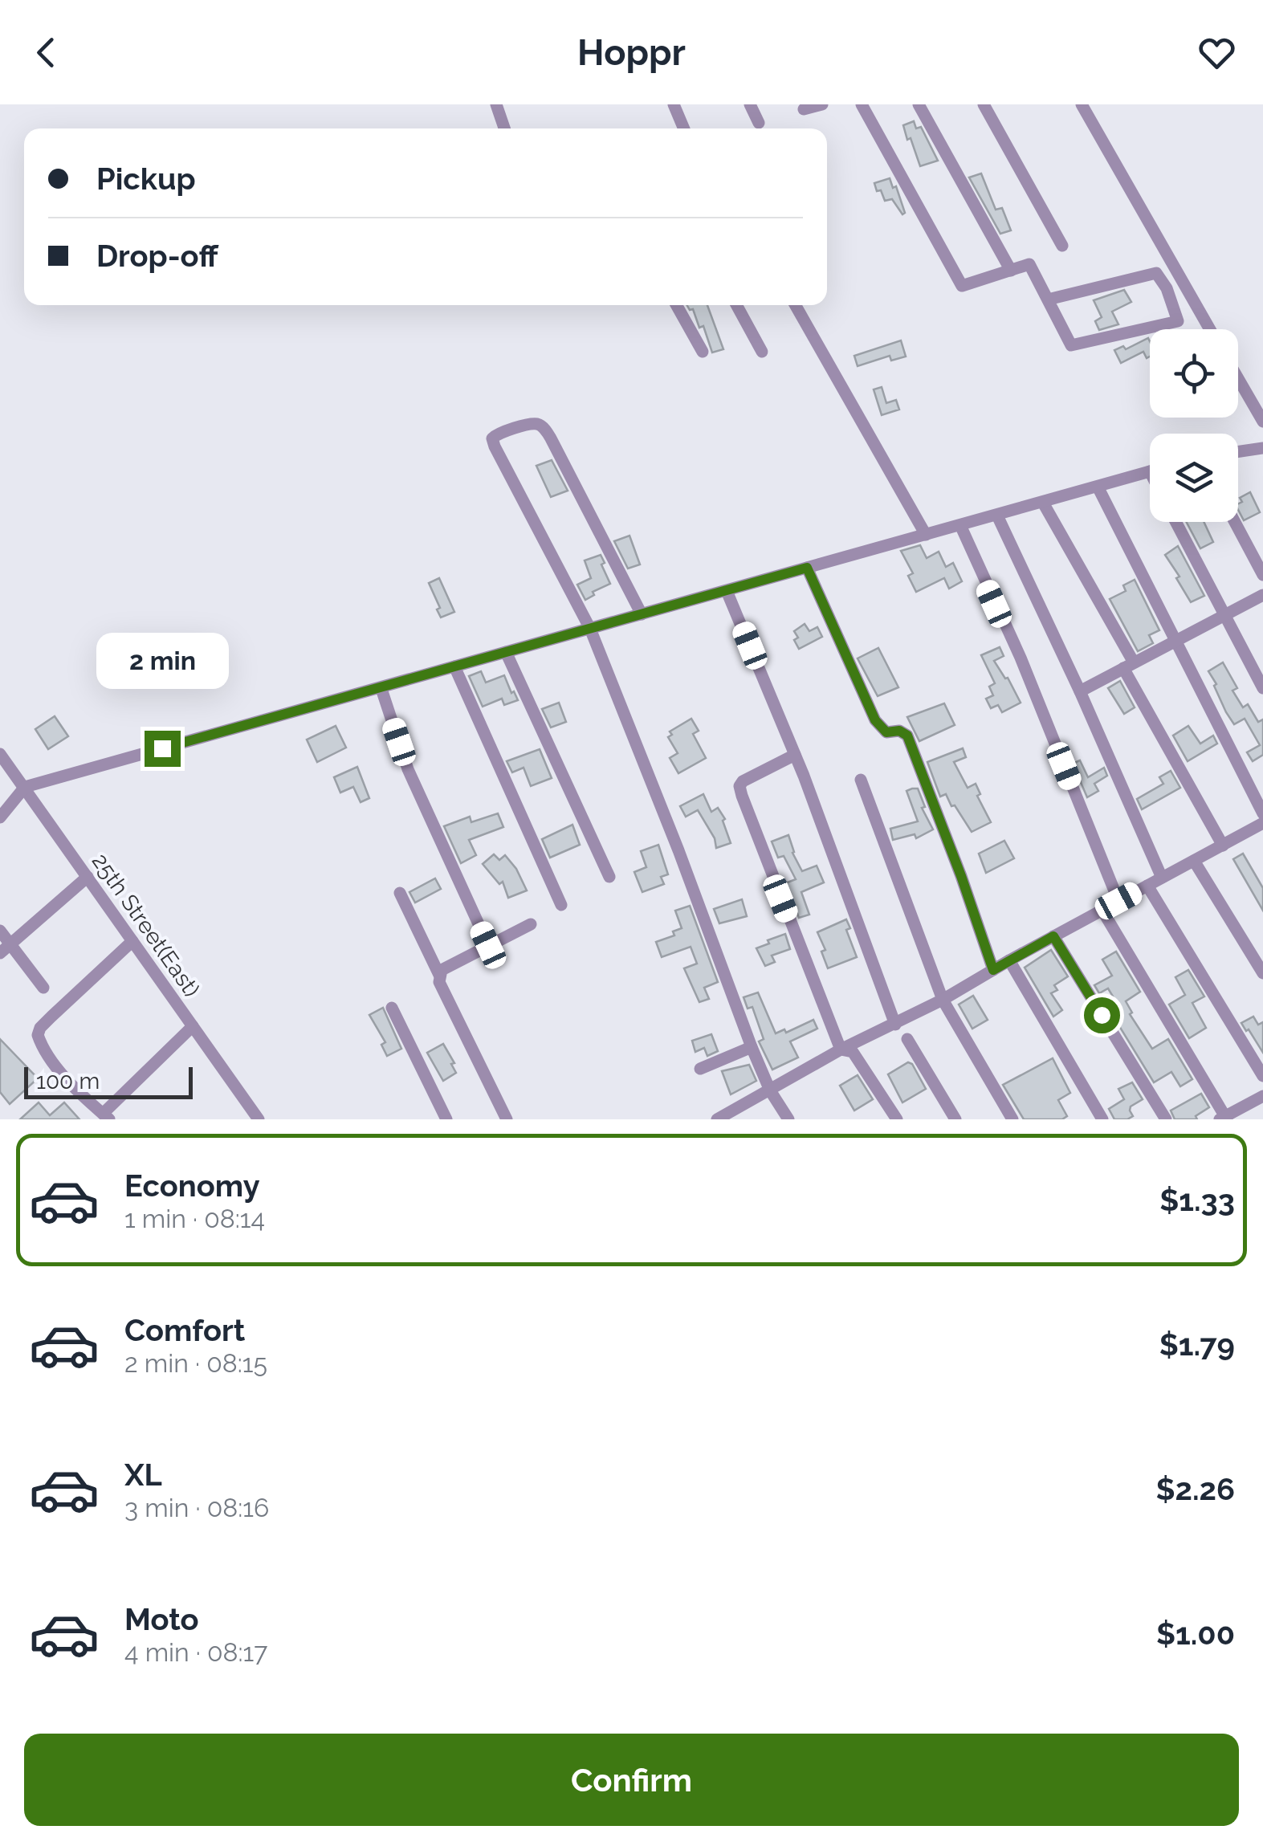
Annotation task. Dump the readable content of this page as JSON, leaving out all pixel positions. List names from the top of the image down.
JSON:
{
  "streets": {
    "street": ["25th Street(East)"]
  },
  "scale_bar": "100 m",
  "page": {
    "header": "Hoppr",
    "banner": ["Pickup", "Drop-off"],
    "bubble": "2 min",
    "scale": "100 m",
    "list": [
      {
        "name": "Economy",
        "note": "1 min · 08:14",
        "value": "$1.33"
      },
      {
        "name": "Comfort",
        "note": "2 min · 08:15",
        "value": "$1.79"
      },
      {
        "name": "XL",
        "note": "3 min · 08:16",
        "value": "$2.26"
      },
      {
        "name": "Moto",
        "note": "4 min · 08:17",
        "value": "$1.00"
      }
    ],
    "buttons": "Confirm"
  }
}
